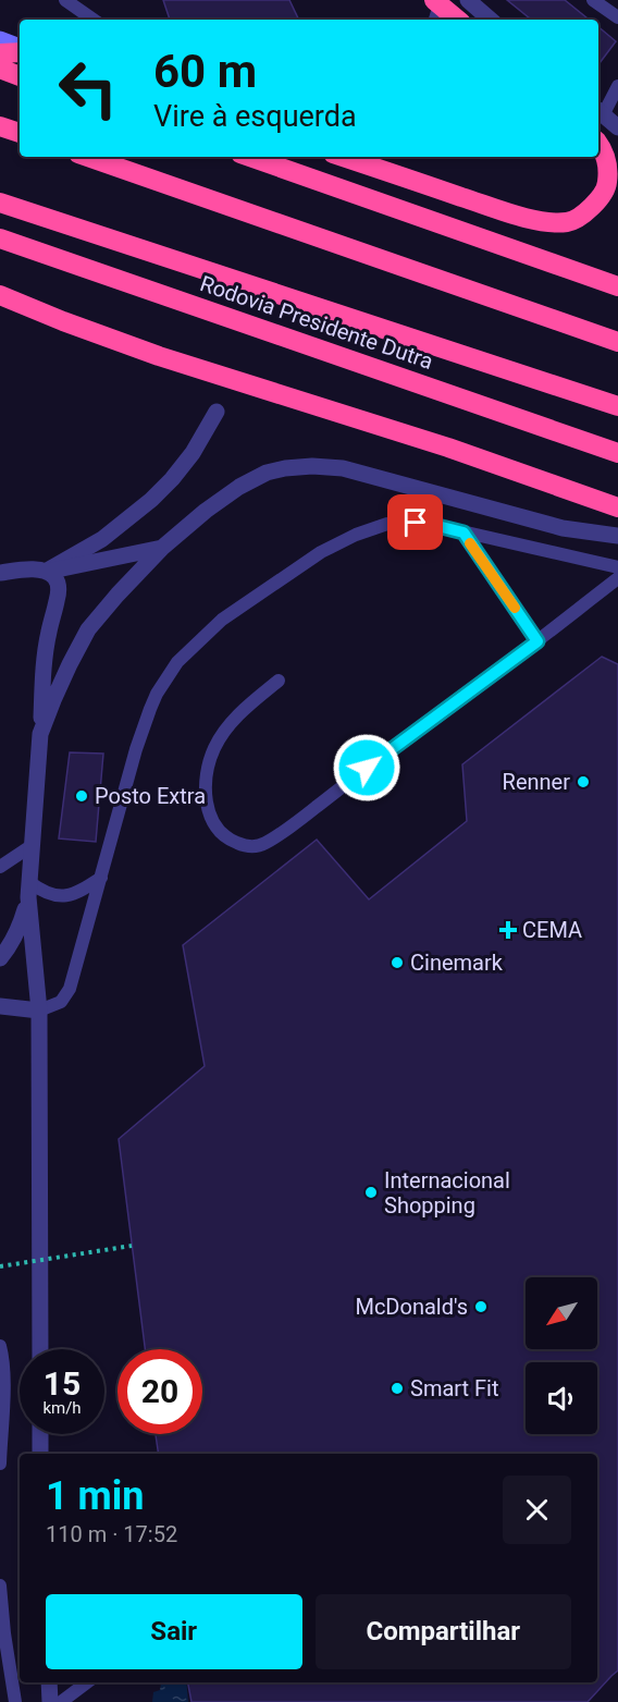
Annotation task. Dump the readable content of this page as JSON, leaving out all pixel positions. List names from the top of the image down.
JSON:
{
  "streets": {
    "highway": ["Rodovia Presidente Dutra"]
  },
  "places": {
    "other": [
      "Renner",
      "Posto Extra",
      "Cinemark",
      "Internacional Shopping",
      "McDonald's",
      "Smart Fit"
    ],
    "health": ["CEMA"]
  },
  "north": "bottom left",
  "page": {
    "turn": ["60 m", "Vire à esquerda"],
    "speed": "15 km/h",
    "limit": "20",
    "heading": ["1 min", "110 m · 17:52"],
    "buttons": ["Sair", "Compartilhar"]
  }
}
